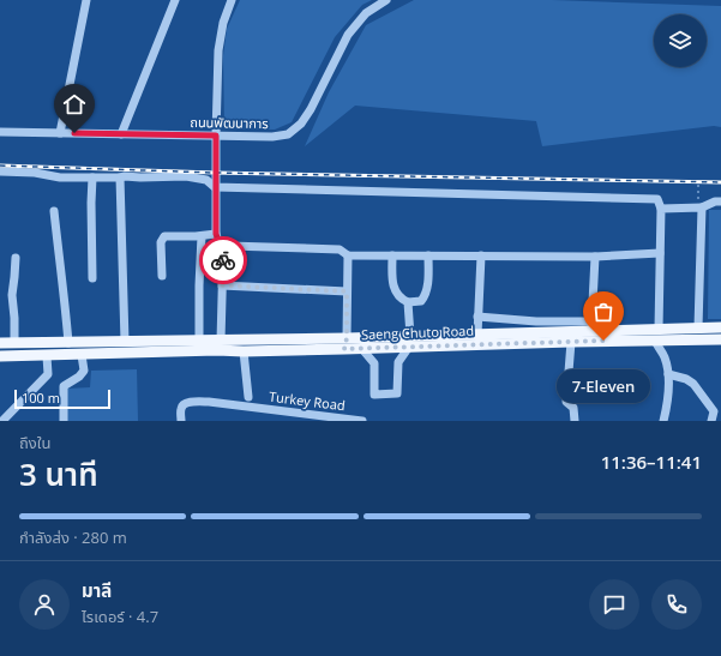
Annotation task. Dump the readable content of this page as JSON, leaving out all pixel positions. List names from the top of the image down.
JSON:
{
  "streets": {
    "main road": ["Saeng Chuto Road"],
    "street": ["ถนนพัฒนาการ", "Turkey Road"]
  },
  "places": ["7-Eleven"],
  "scale_bar": "100 m",
  "page": {
    "bubble": "7-Eleven",
    "scale": "100 m",
    "heading": ["3 นาที", "ถึงใน", "11:36–11:41"],
    "panel": ["มาลี", "ไรเดอร์ · 4.7"],
    "bar": "กำลังส่ง · 280 m"
  }
}
